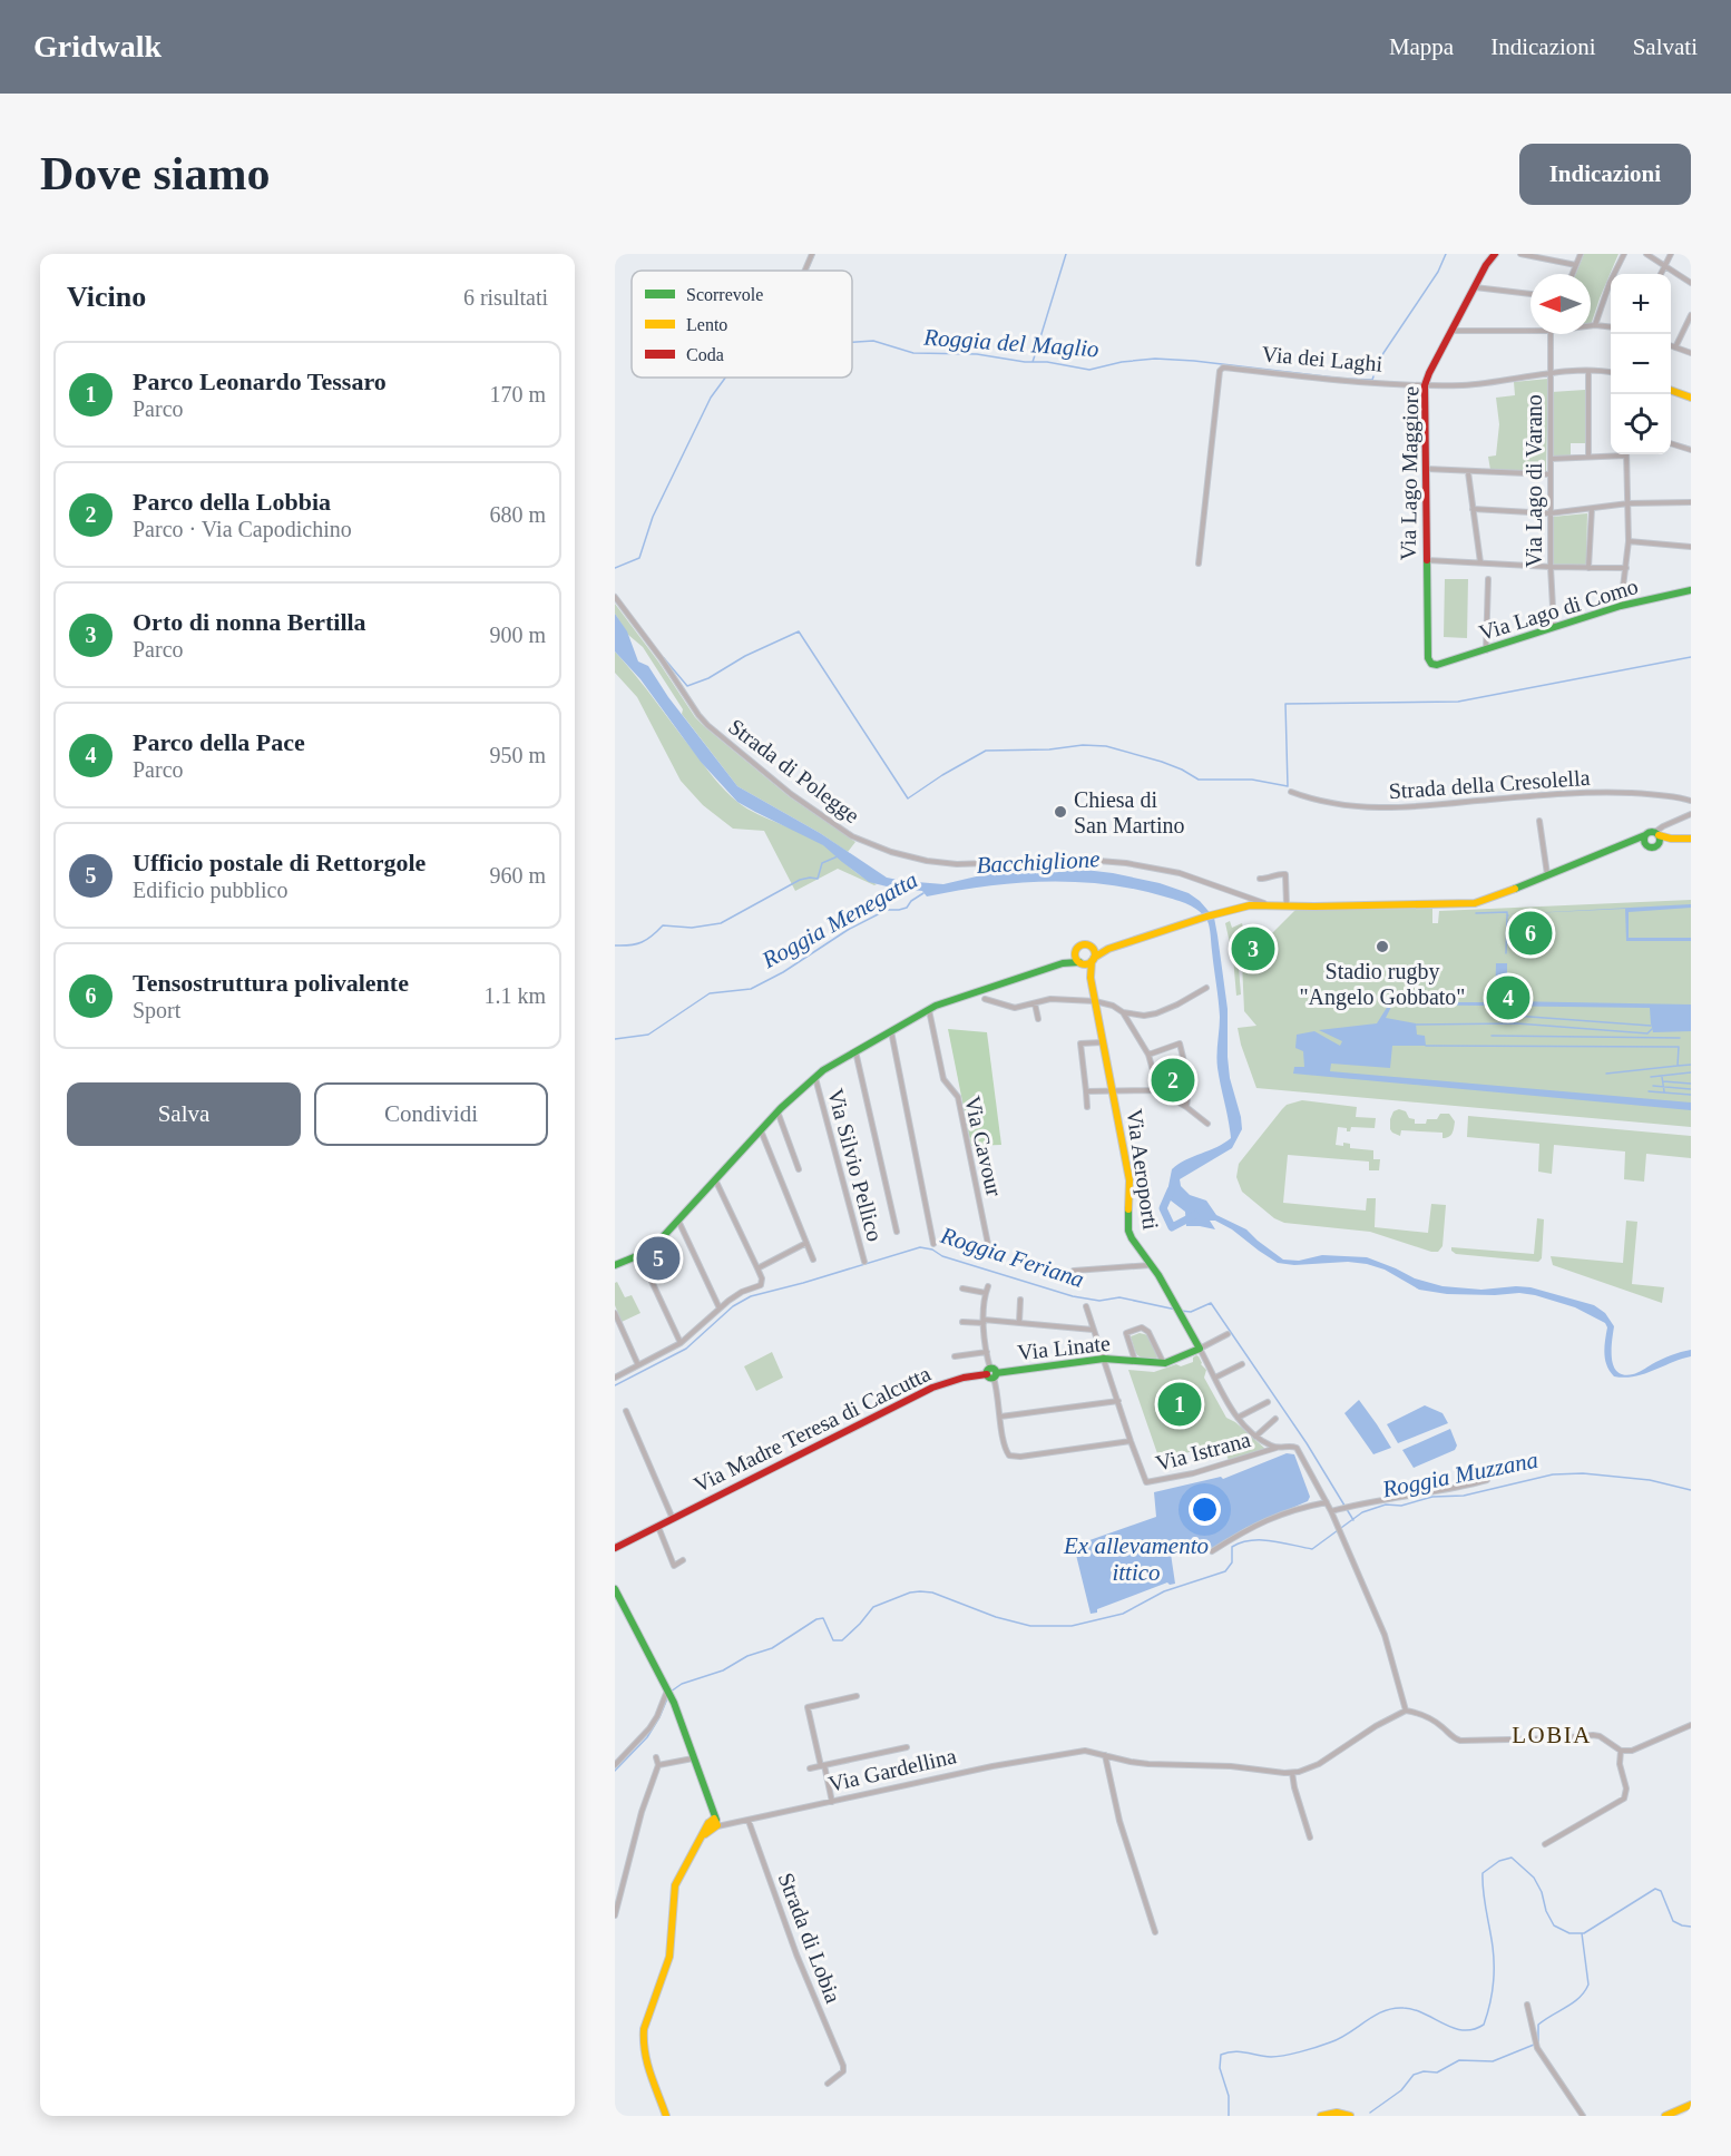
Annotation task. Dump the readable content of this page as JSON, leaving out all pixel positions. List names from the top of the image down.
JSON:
{
  "streets": {
    "street": [
      "Via dei Laghi",
      "Via Lago Maggiore",
      "Via Lago di Varano",
      "Via Lago di Como",
      "Strada di Polegge",
      "Strada della Cresolella",
      "Via Cavour",
      "Via Silvio Pellico",
      "Via Aeroporti",
      "Via Linate",
      "Via Madre Teresa di Calcutta",
      "Via Istrana",
      "Via Gardellina",
      "Strada di Lobia"
    ]
  },
  "crossings": [
    ["Via dei Laghi", "Via Lago Maggiore"],
    ["Via dei Laghi", "Via Lago di Varano"],
    ["Via Lago Maggiore", "Via Lago di Como"],
    ["Via Lago di Varano", "Via Lago di Como"],
    ["Via Aeroporti", "Via Linate"],
    ["Via Aeroporti", "Via Istrana"],
    ["Via Linate", "Via Madre Teresa di Calcutta"],
    ["Via Linate", "Via Istrana"],
    ["Via Gardellina", "Strada di Lobia"]
  ],
  "districts": ["LOBIA"],
  "water": [
    "Roggia del Maglio",
    "Bacchiglione",
    "Roggia Menegatta",
    "Roggia Feriana",
    "Roggia Muzzana",
    "Ex allevamento ittico"
  ],
  "places": ["Chiesa di San Martino", "Stadio rugby \"Angelo Gobbato\""],
  "legend": ["Scorrevole", "Lento", "Coda"],
  "north": "left",
  "page": {
    "header": "Gridwalk",
    "nav": ["Mappa", "Indicazioni", "Salvati"],
    "buttons": [
      "Indicazioni",
      ["Salva", "Condividi"]
    ],
    "title": "Dove siamo",
    "heading": ["Vicino", "6 risultati"],
    "map_buttons": ["+", "−"],
    "list": [
      {
        "mark": "1",
        "name": "Parco Leonardo Tessaro",
        "note": "Parco",
        "value": "170 m"
      },
      {
        "mark": "2",
        "name": "Parco della Lobbia",
        "note": "Parco · Via Capodichino",
        "value": "680 m"
      },
      {
        "mark": "3",
        "name": "Orto di nonna Bertilla",
        "note": "Parco",
        "value": "900 m"
      },
      {
        "mark": "4",
        "name": "Parco della Pace",
        "note": "Parco",
        "value": "950 m"
      },
      {
        "mark": "5",
        "name": "Ufficio postale di Rettorgole",
        "note": "Edificio pubblico",
        "value": "960 m"
      },
      {
        "mark": "6",
        "name": "Tensostruttura polivalente",
        "note": "Sport",
        "value": "1.1 km"
      }
    ],
    "pins": [
      "6",
      "3",
      "4",
      "2",
      "5",
      "1"
    ]
  }
}
